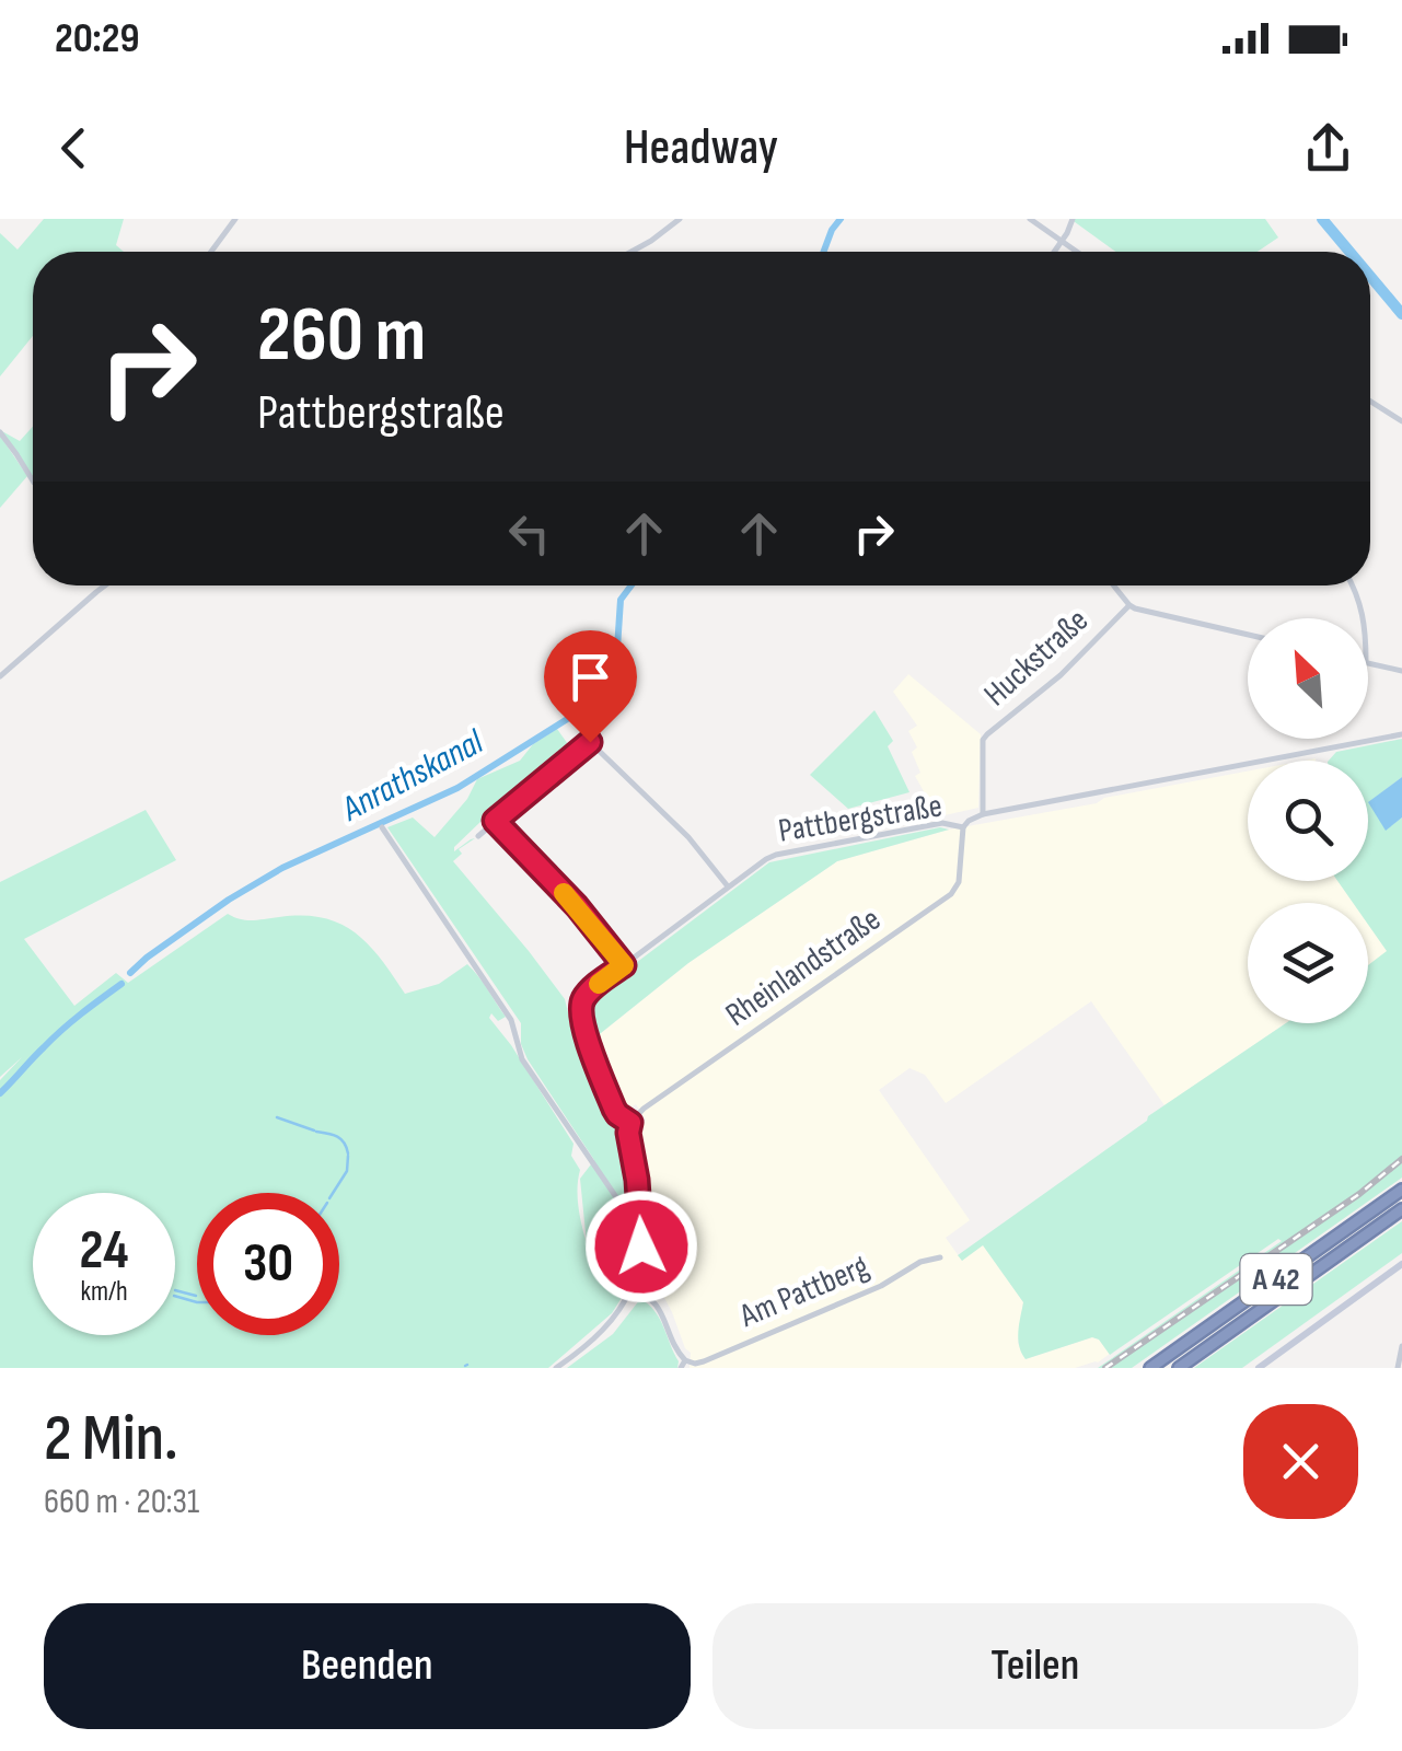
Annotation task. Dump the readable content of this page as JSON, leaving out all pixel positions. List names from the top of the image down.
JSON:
{
  "streets": {
    "highway": ["A 42"],
    "street": [
      "Huckstraße",
      "Pattbergstraße",
      "Rheinlandstraße",
      "Am Pattberg"
    ]
  },
  "crossings": [
    ["Huckstraße", "Pattbergstraße"],
    ["Pattbergstraße", "Rheinlandstraße"]
  ],
  "water": ["Anrathskanal"],
  "north": "top left",
  "page": {
    "status": "20:29",
    "header": "Headway",
    "turn": ["260 m", "Pattbergstraße"],
    "speed": "24 km/h",
    "limit": "30",
    "heading": ["2 Min.", "660 m · 20:31"],
    "buttons": ["Beenden", "Teilen"]
  }
}
